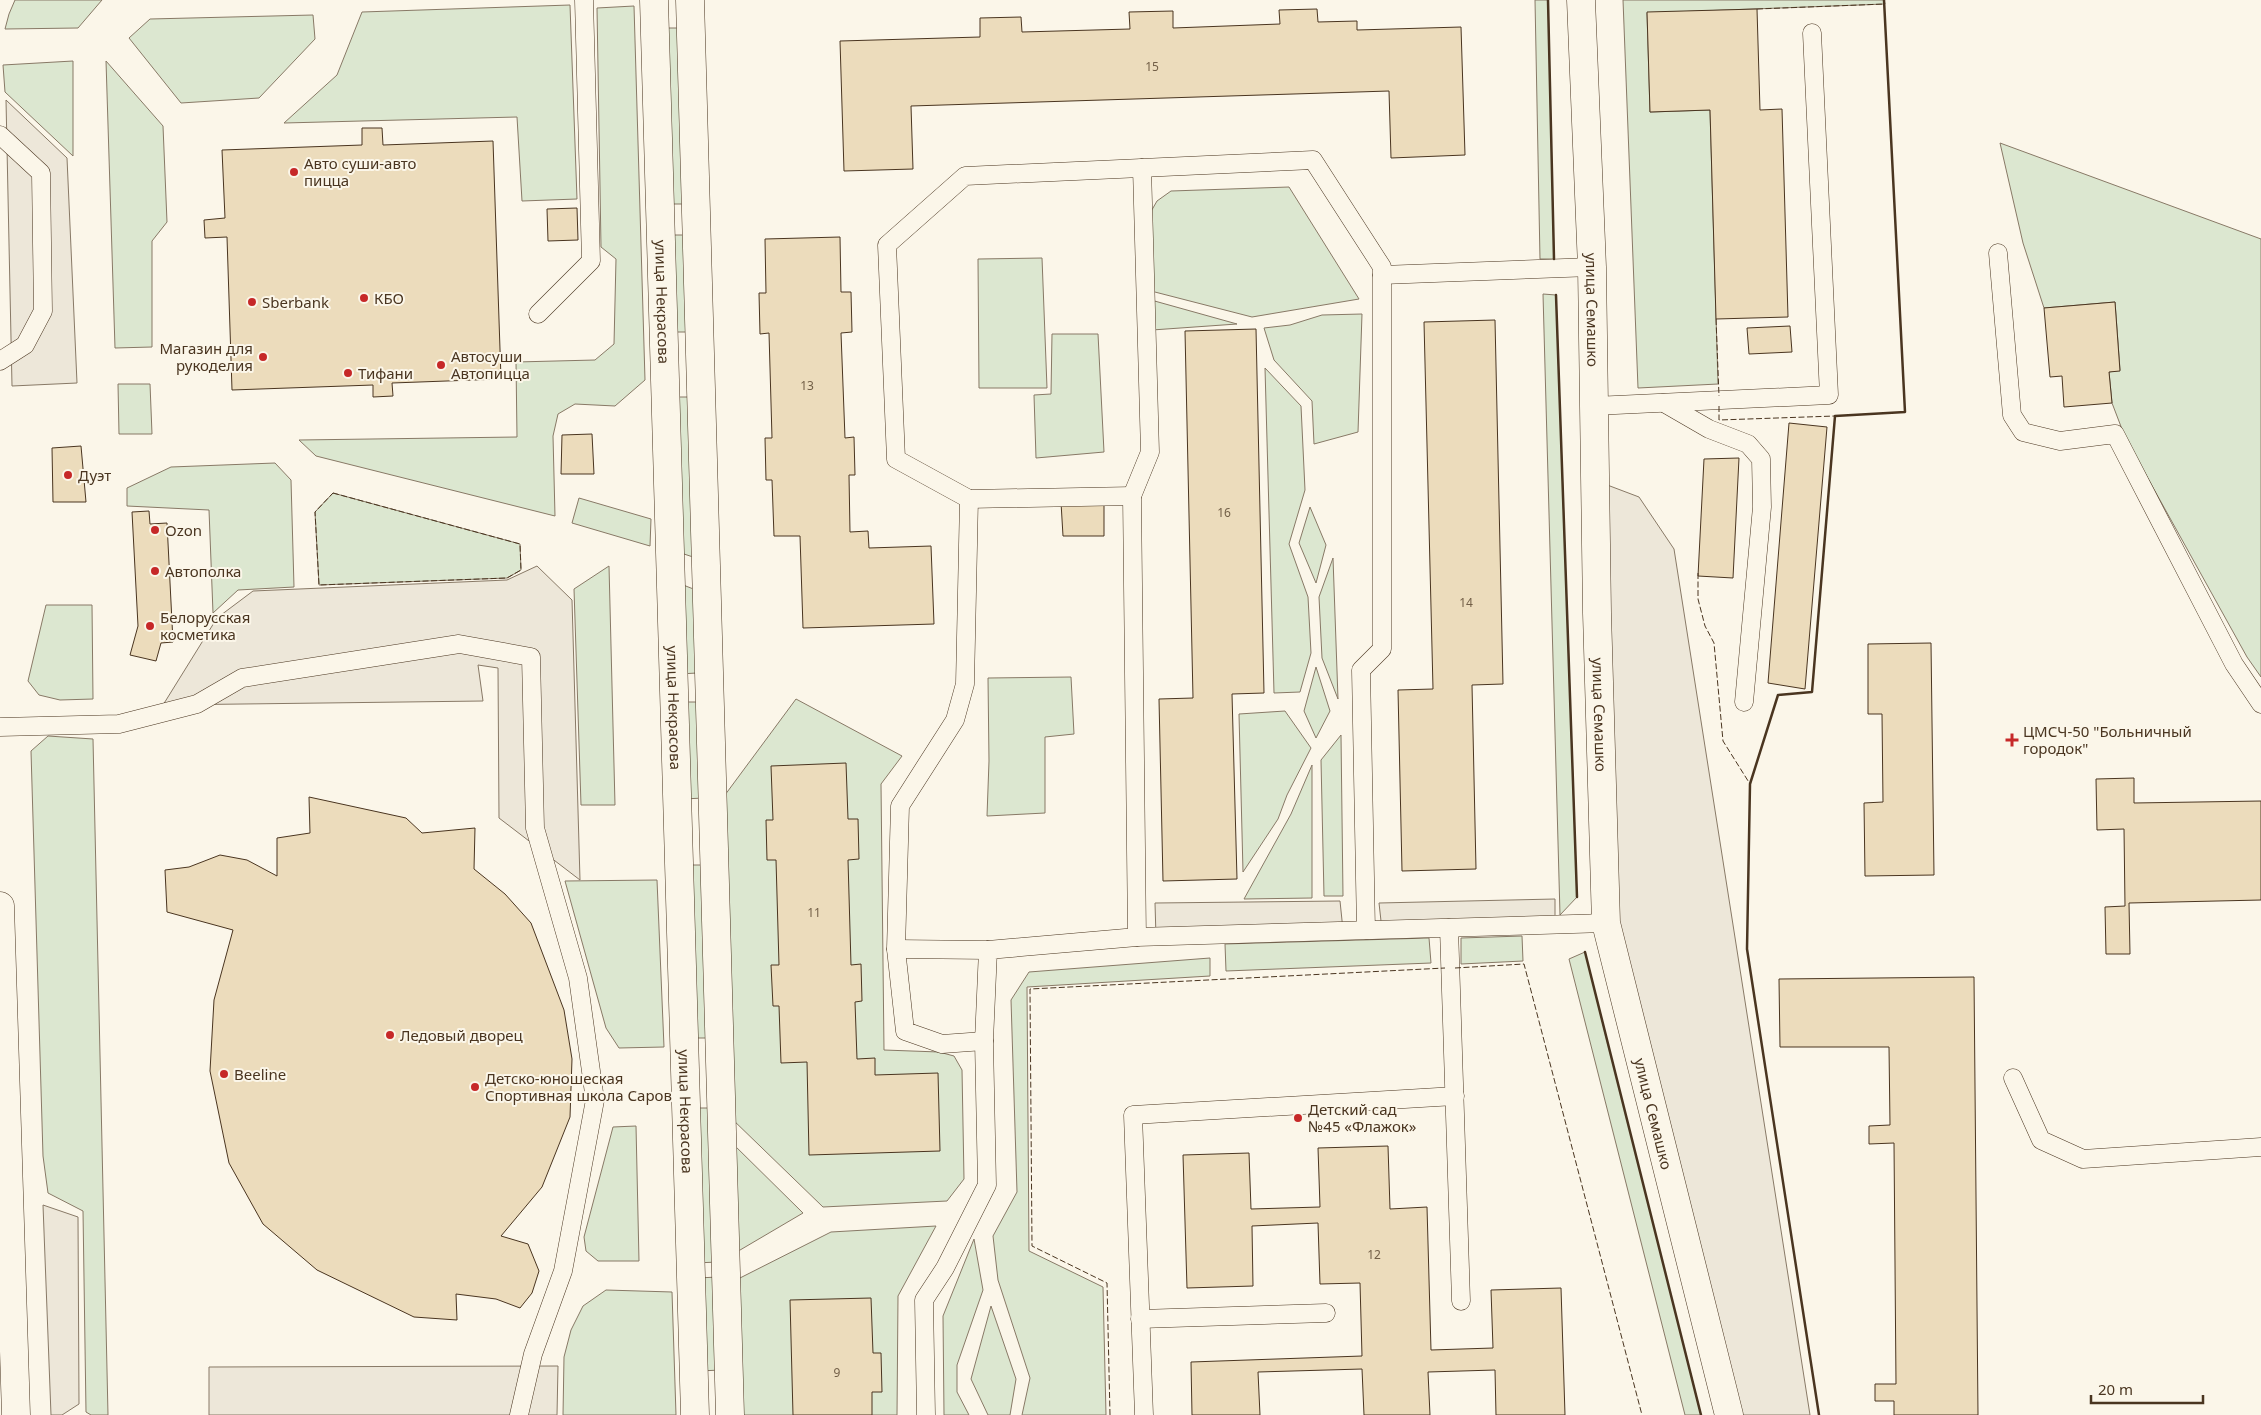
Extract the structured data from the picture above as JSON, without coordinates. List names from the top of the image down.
{
  "streets": {
    "street": ["улица Некрасова", "улица Семашко"]
  },
  "places": {
    "other": [
      "Авто суши-авто пицца",
      "КБО",
      "Sberbank",
      "Магазин для рукоделия",
      "Автосуши Автопицца",
      "Тифани",
      "Дуэт",
      "Ozon",
      "Автополка",
      "Белорусская косметика",
      "Ледовый дворец",
      "Beeline",
      "Детско-юношеская Спортивная школа Саров",
      "Детский сад №45 «Флажок»"
    ],
    "health": ["ЦМСЧ-50 \"Больничный городок\""]
  },
  "house_numbers": [
    "15",
    "13",
    "16",
    "14",
    "11",
    "12",
    "9"
  ],
  "scale_bar": "20 m"
}
